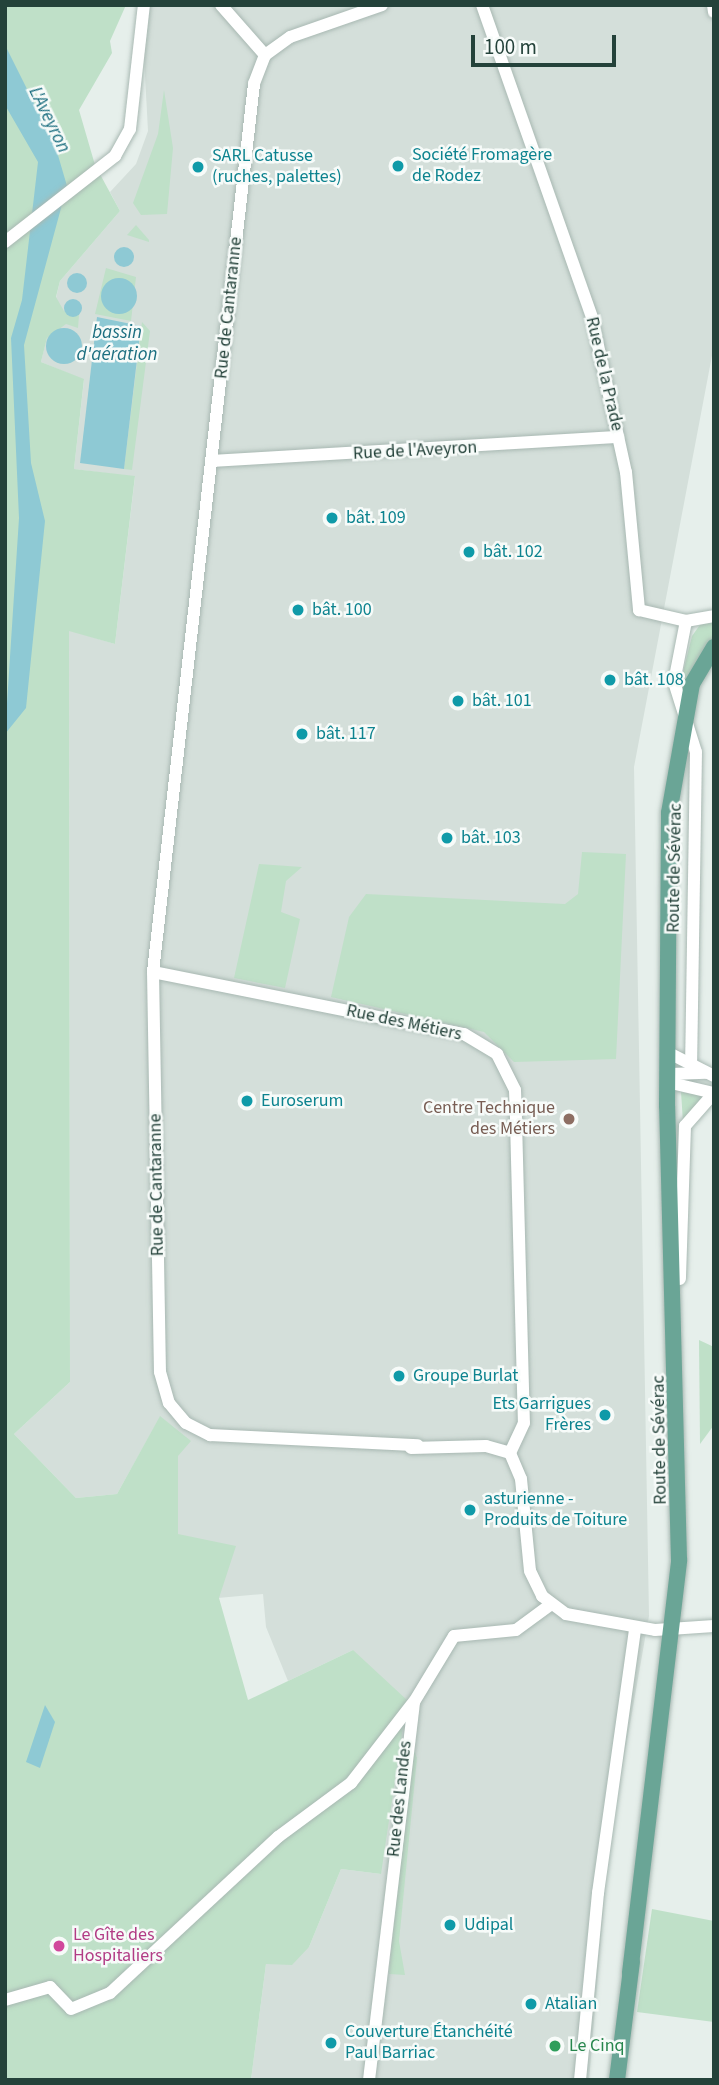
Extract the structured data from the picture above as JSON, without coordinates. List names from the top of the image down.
{
  "streets": {
    "main road": ["Route de Sévérac"],
    "street": [
      "Rue de Cantaranne",
      "Rue de la Prade",
      "Rue de l'Aveyron",
      "Rue des Métiers",
      "Rue des Landes"
    ]
  },
  "crossings": [
    ["Rue de Cantaranne", "Rue de l'Aveyron"],
    ["Rue de Cantaranne", "Rue des Métiers"],
    ["Rue de la Prade", "Rue de l'Aveyron"]
  ],
  "water": ["L'Aveyron", "bassin d'aération"],
  "places": [
    "Société Fromagère de Rodez",
    "SARL Catusse (ruches, palettes)",
    "bât. 109",
    "bât. 102",
    "bât. 100",
    "bât. 108",
    "bât. 101",
    "bât. 117",
    "bât. 103",
    "Euroserum",
    "Centre Technique des Métiers",
    "Groupe Burlat",
    "Ets Garrigues Frères",
    "asturienne - Produits de Toiture",
    "Udipal",
    "Le Gîte des Hospitaliers",
    "Atalian",
    "Couverture Étanchéité Paul Barriac",
    "Le Cinq"
  ],
  "scale_bar": "100 m"
}
